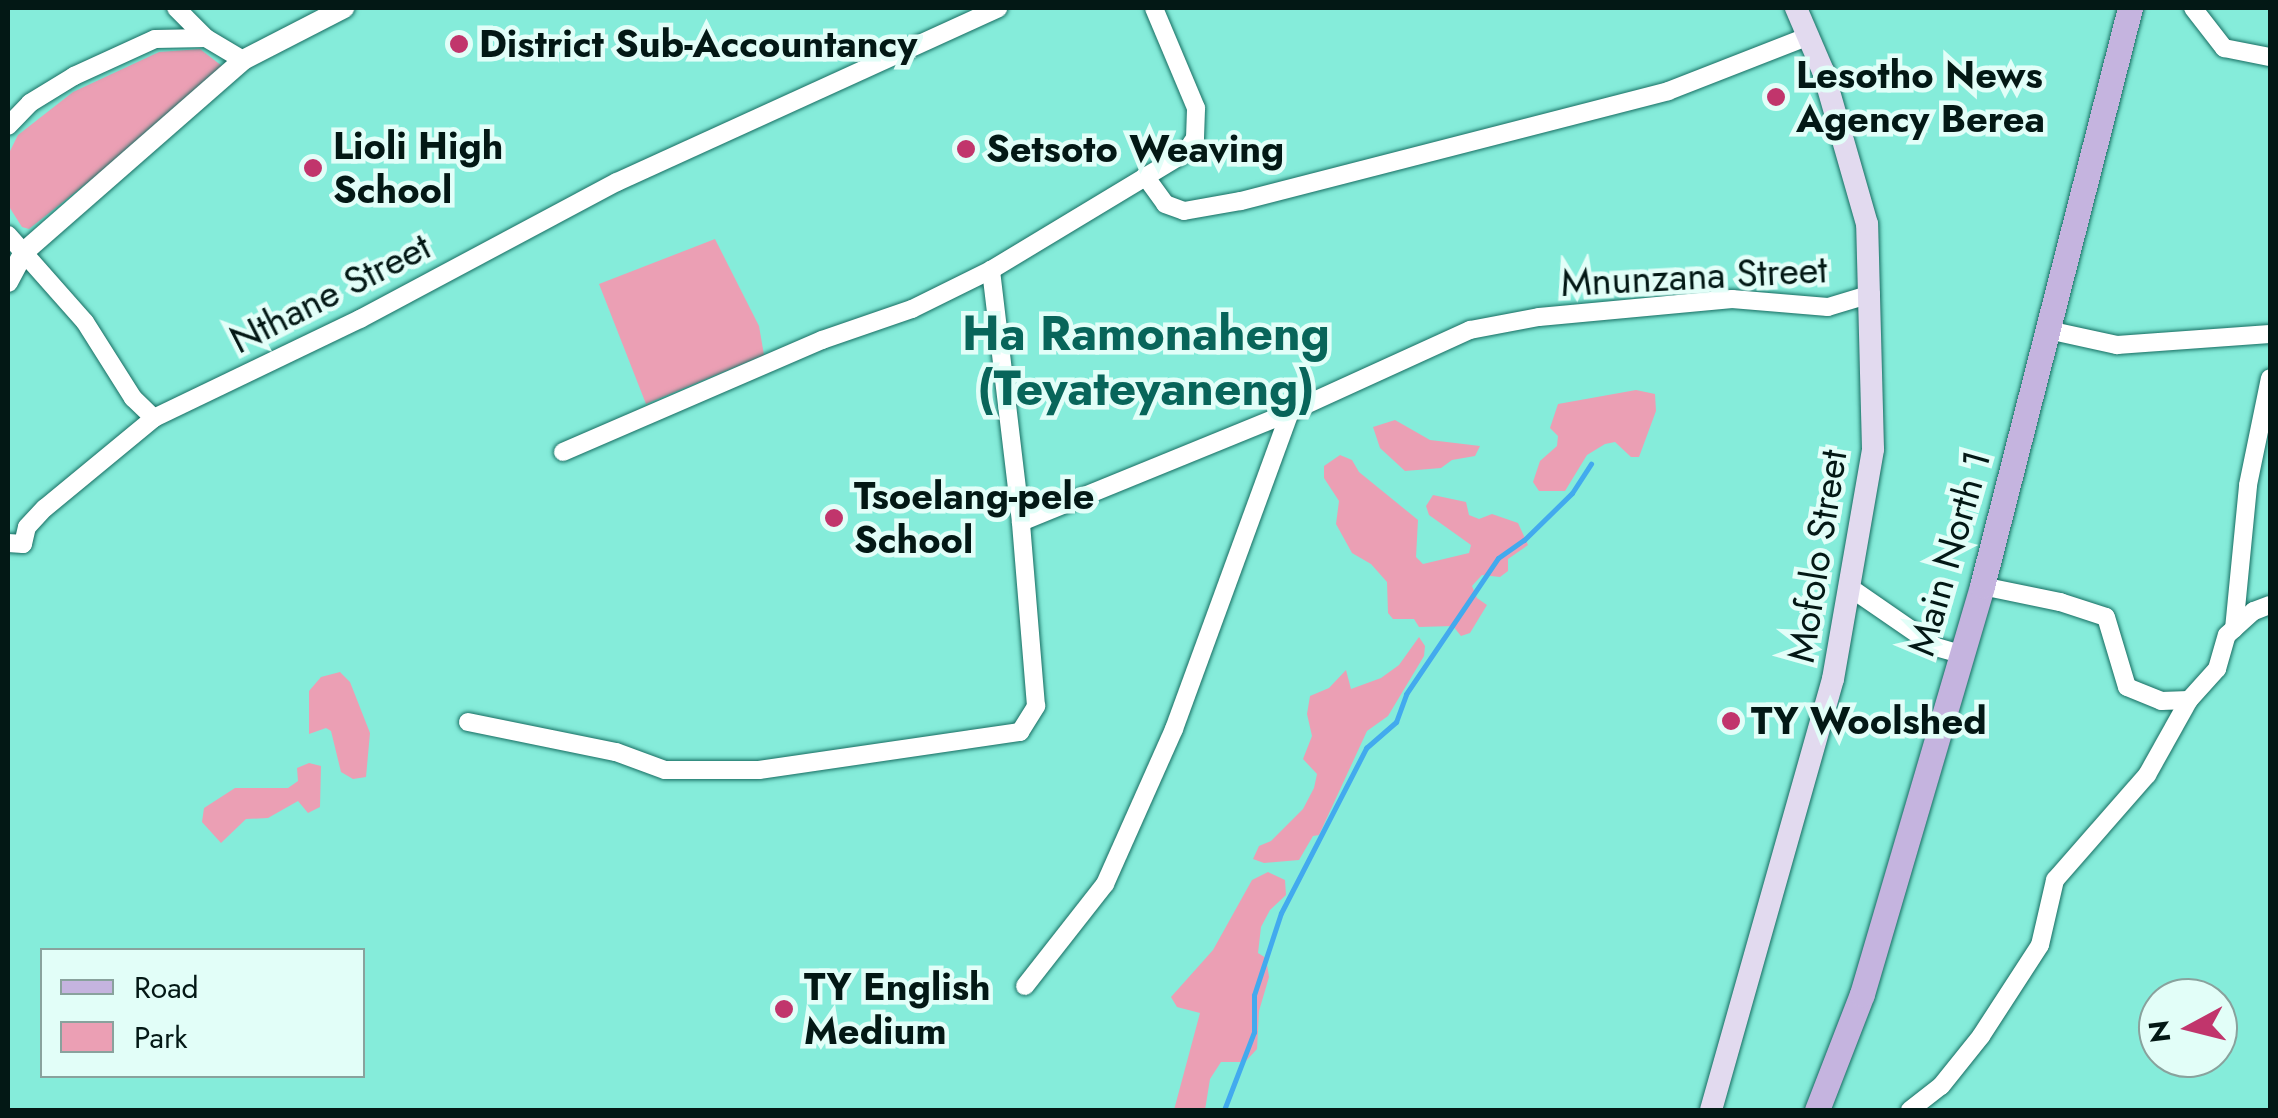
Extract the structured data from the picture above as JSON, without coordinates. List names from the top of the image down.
{
  "streets": {
    "main road": ["Main North 1", "Mofolo Street"],
    "street": ["Mnunzana Street", "Nthane Street"]
  },
  "crossings": [
    ["Mnunzana Street", "Mofolo Street"]
  ],
  "districts": ["Ha Ramonaheng (Teyateyaneng)"],
  "places": [
    "District Sub-Accountancy",
    "Lesotho News Agency Berea",
    "Setsoto Weaving",
    "Lioli High School",
    "Tsoelang-pele School",
    "TY Woolshed",
    "TY English Medium"
  ],
  "legend": ["Road", "Park"],
  "north": "left"
}
